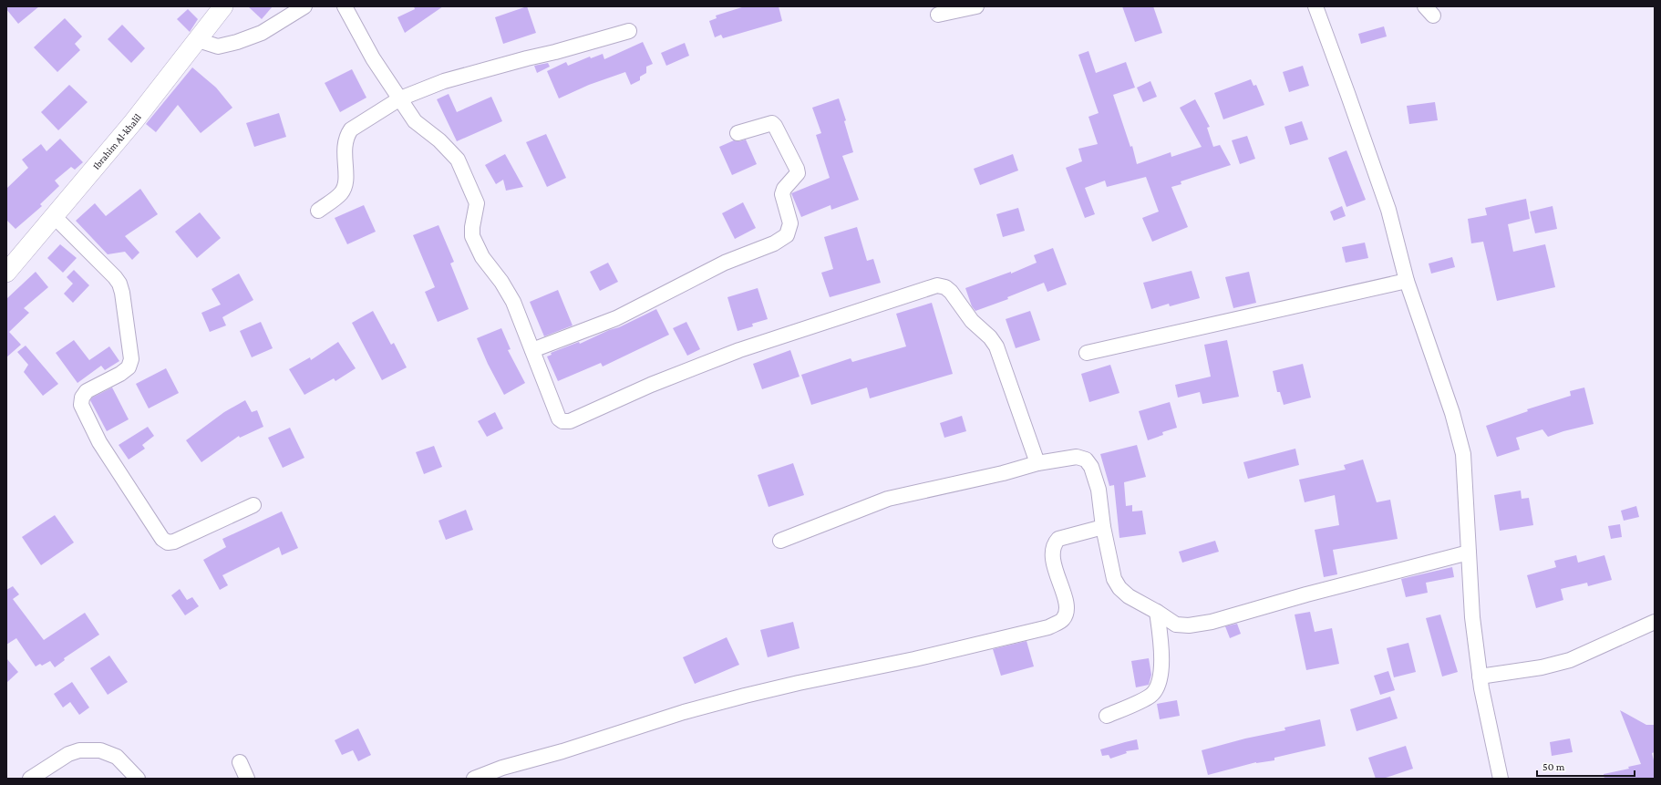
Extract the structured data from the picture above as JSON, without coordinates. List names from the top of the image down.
{
  "streets": {
    "street": ["Ibrahim Al-khalil"]
  },
  "scale_bar": "50 m"
}
